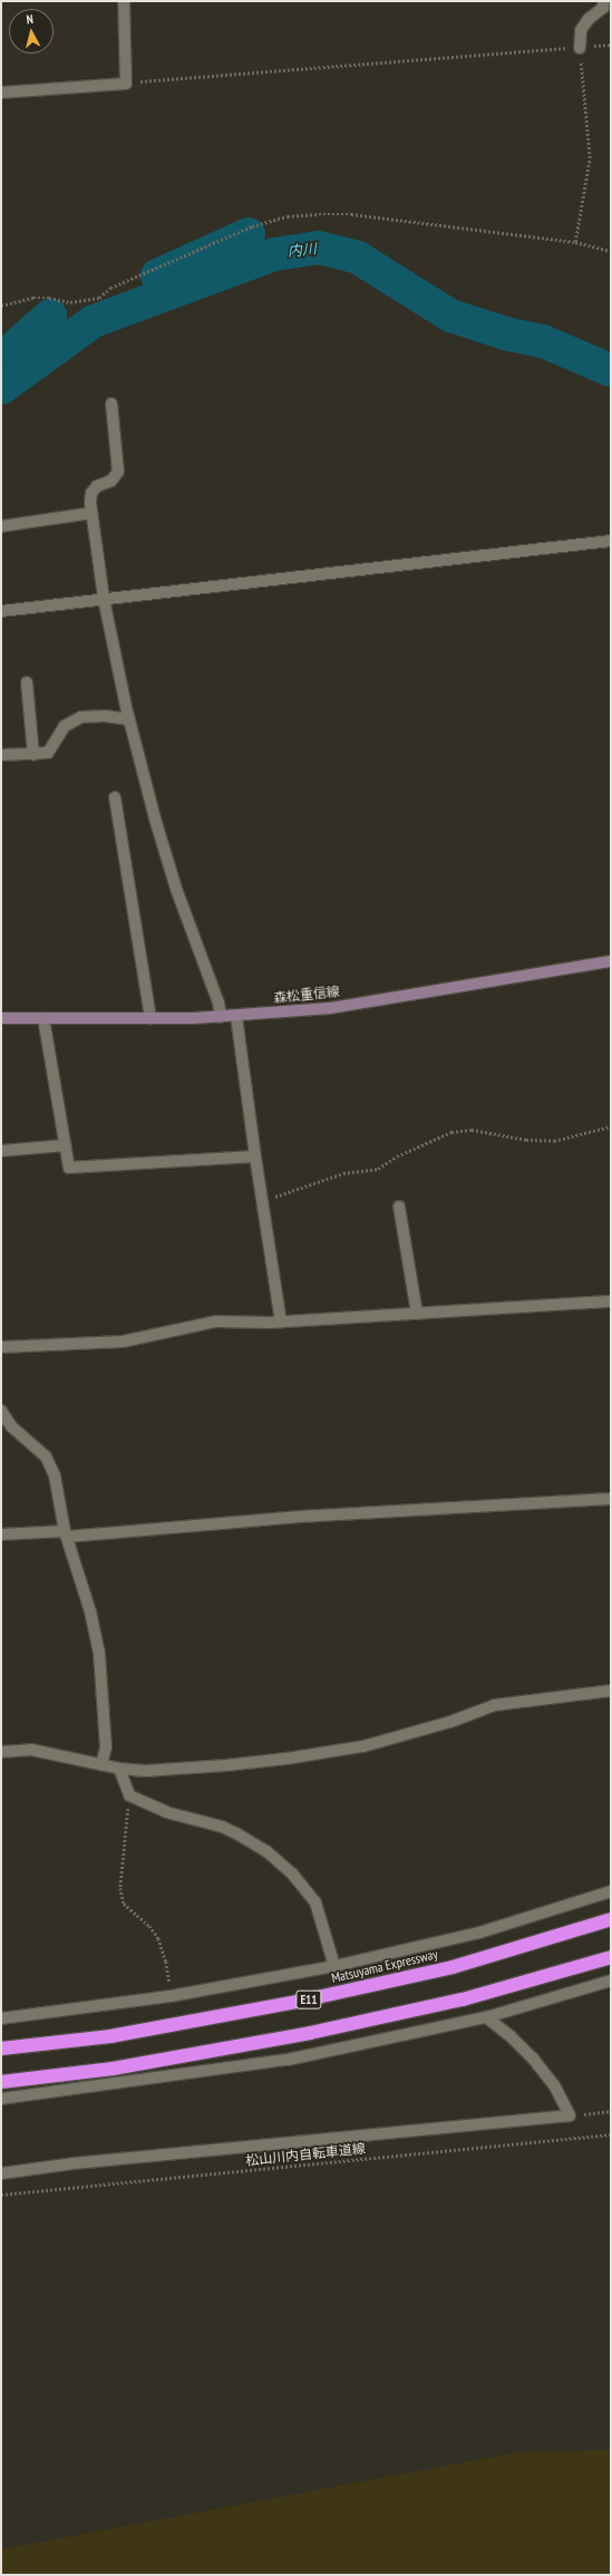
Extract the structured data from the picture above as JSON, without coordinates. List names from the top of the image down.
{
  "streets": {
    "highway": ["Matsuyama Expressway", "E11"],
    "main road": ["森松重信線"],
    "path": ["松山川内自転車道線"]
  },
  "water": ["内川"],
  "north": "top"
}
